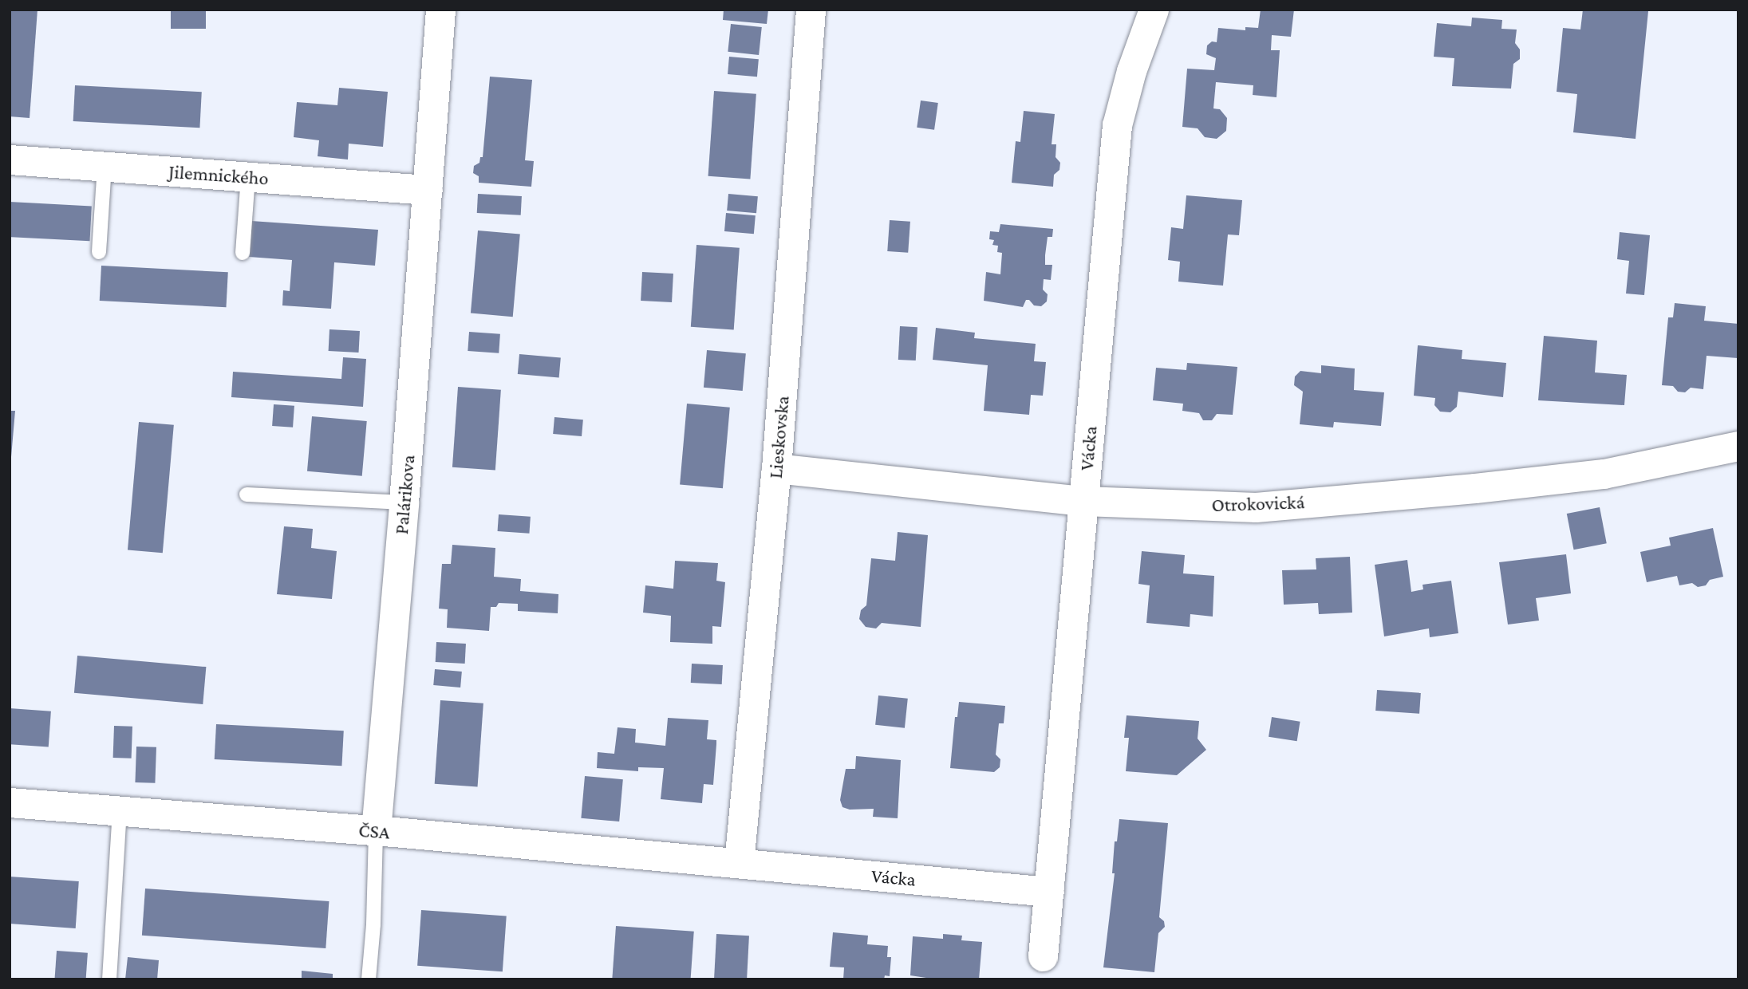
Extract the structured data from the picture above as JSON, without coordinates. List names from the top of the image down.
{
  "streets": {
    "street": [
      "Jilemnického",
      "Lieskovska",
      "Vácka",
      "Palárikova",
      "Otrokovická",
      "ČSA"
    ]
  },
  "crossings": [
    ["Jilemnického", "Palárikova"],
    ["Lieskovska", "Vácka"],
    ["Lieskovska", "Otrokovická"],
    ["Lieskovska", "ČSA"],
    ["Vácka", "Otrokovická"],
    ["Vácka", "ČSA"],
    ["Palárikova", "ČSA"]
  ]
}
